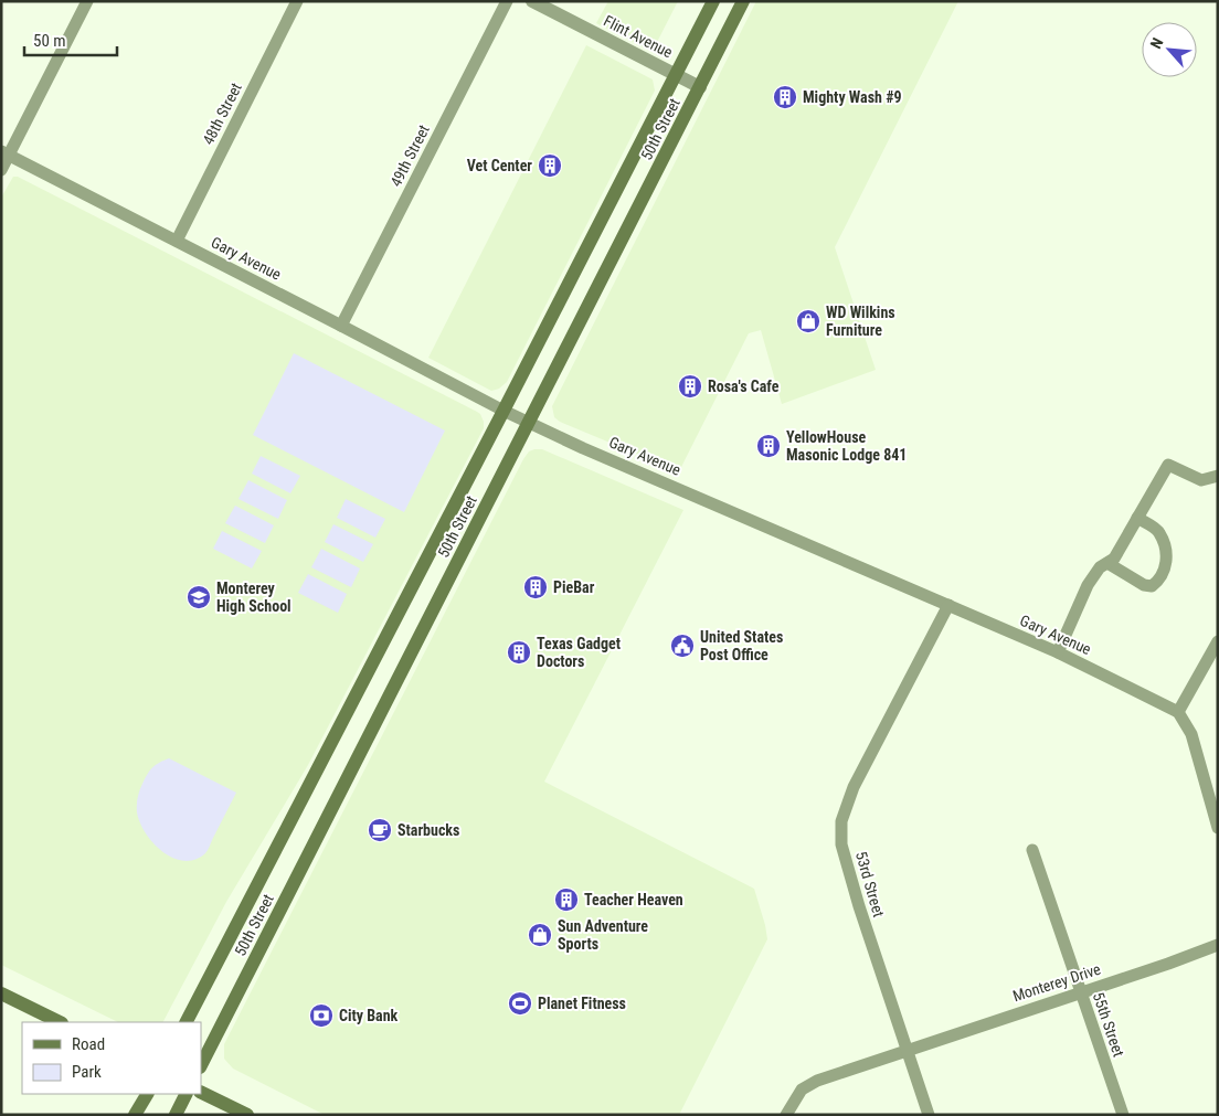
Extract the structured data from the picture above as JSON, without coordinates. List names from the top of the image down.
{
  "streets": {
    "main road": ["50th Street"],
    "street": [
      "Flint Avenue",
      "48th Street",
      "49th Street",
      "Gary Avenue",
      "53rd Street",
      "Monterey Drive",
      "55th Street"
    ]
  },
  "crossings": [
    ["Flint Avenue", "50th Street"],
    ["48th Street", "Gary Avenue"],
    ["50th Street", "Gary Avenue"],
    ["49th Street", "Gary Avenue"],
    ["Gary Avenue", "53rd Street"],
    ["53rd Street", "Monterey Drive"],
    ["Monterey Drive", "55th Street"]
  ],
  "places": {
    "building": [
      "Mighty Wash #9",
      "Vet Center",
      "Rosa's Cafe",
      "YellowHouse Masonic Lodge 841",
      "PieBar",
      "Texas Gadget Doctors",
      "Teacher Heaven"
    ],
    "shop": ["WD Wilkins Furniture", "Sun Adventure Sports"],
    "school or university": ["Monterey High School"],
    "public building": ["United States Post Office"],
    "cafe": ["Starbucks"],
    "sports": ["Planet Fitness"],
    "bank": ["City Bank"]
  },
  "legend": ["Road", "Park"],
  "scale_bar": "50 m",
  "north": "top left"
}
